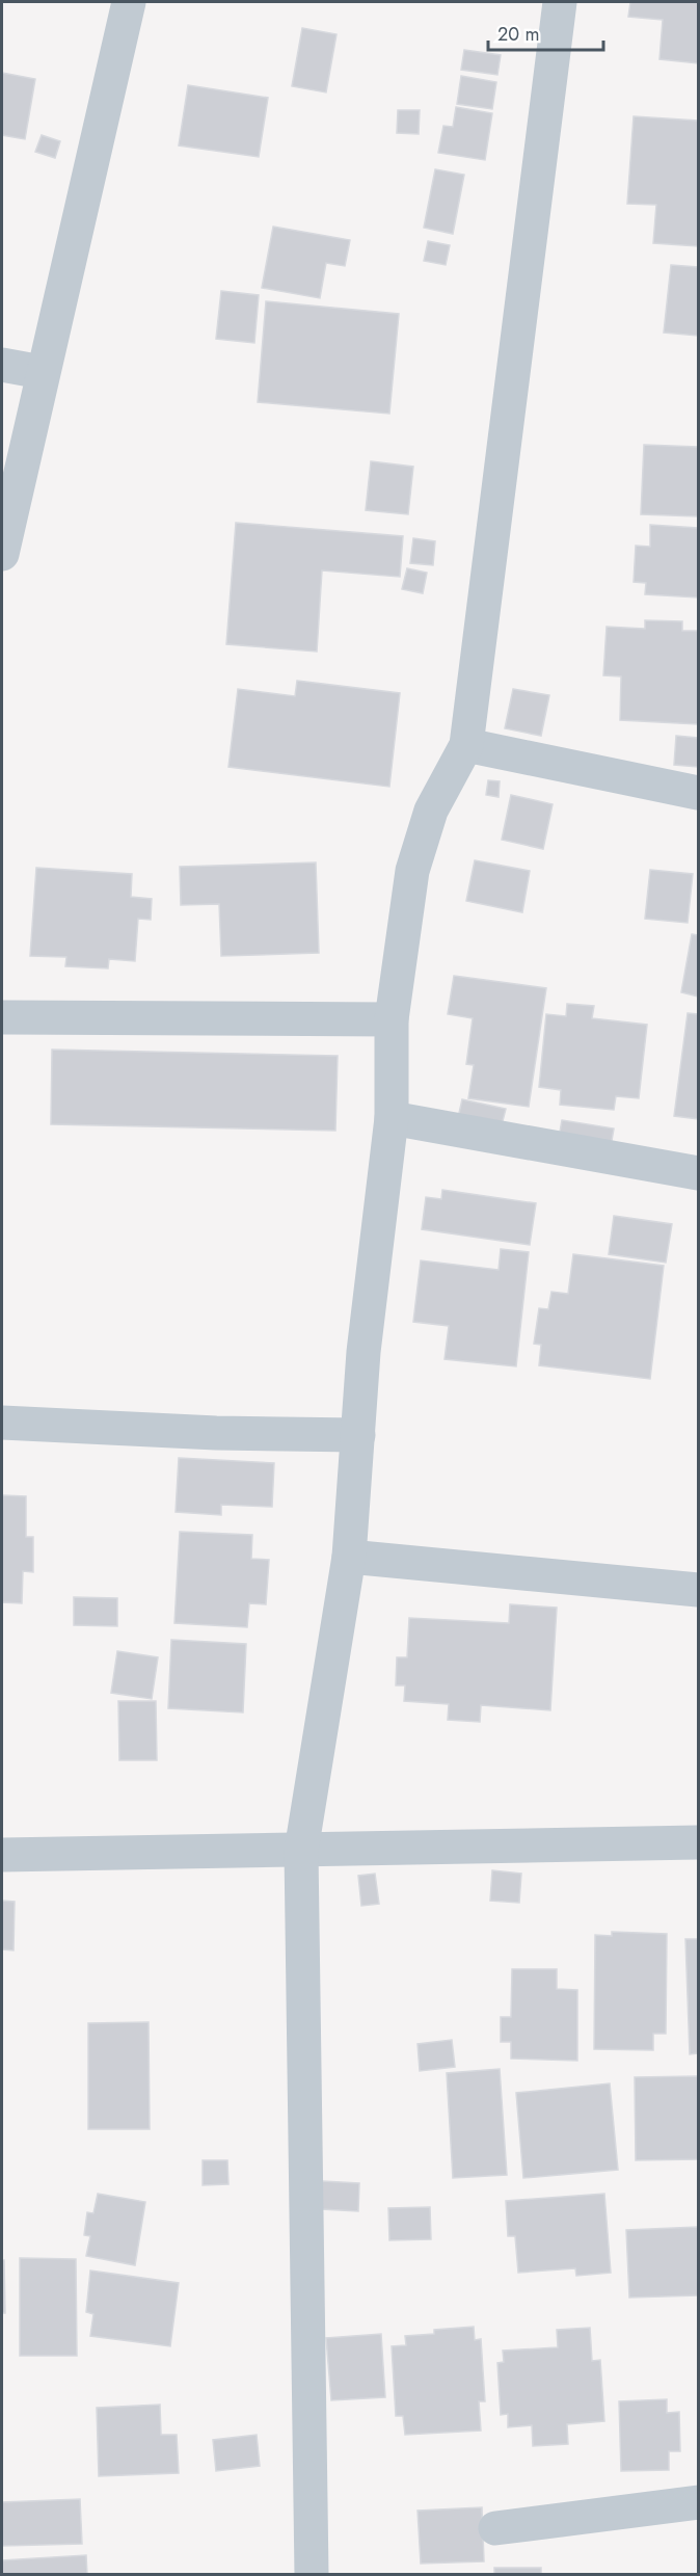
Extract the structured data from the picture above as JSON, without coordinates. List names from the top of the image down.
{
  "scale_bar": "20 m"
}
